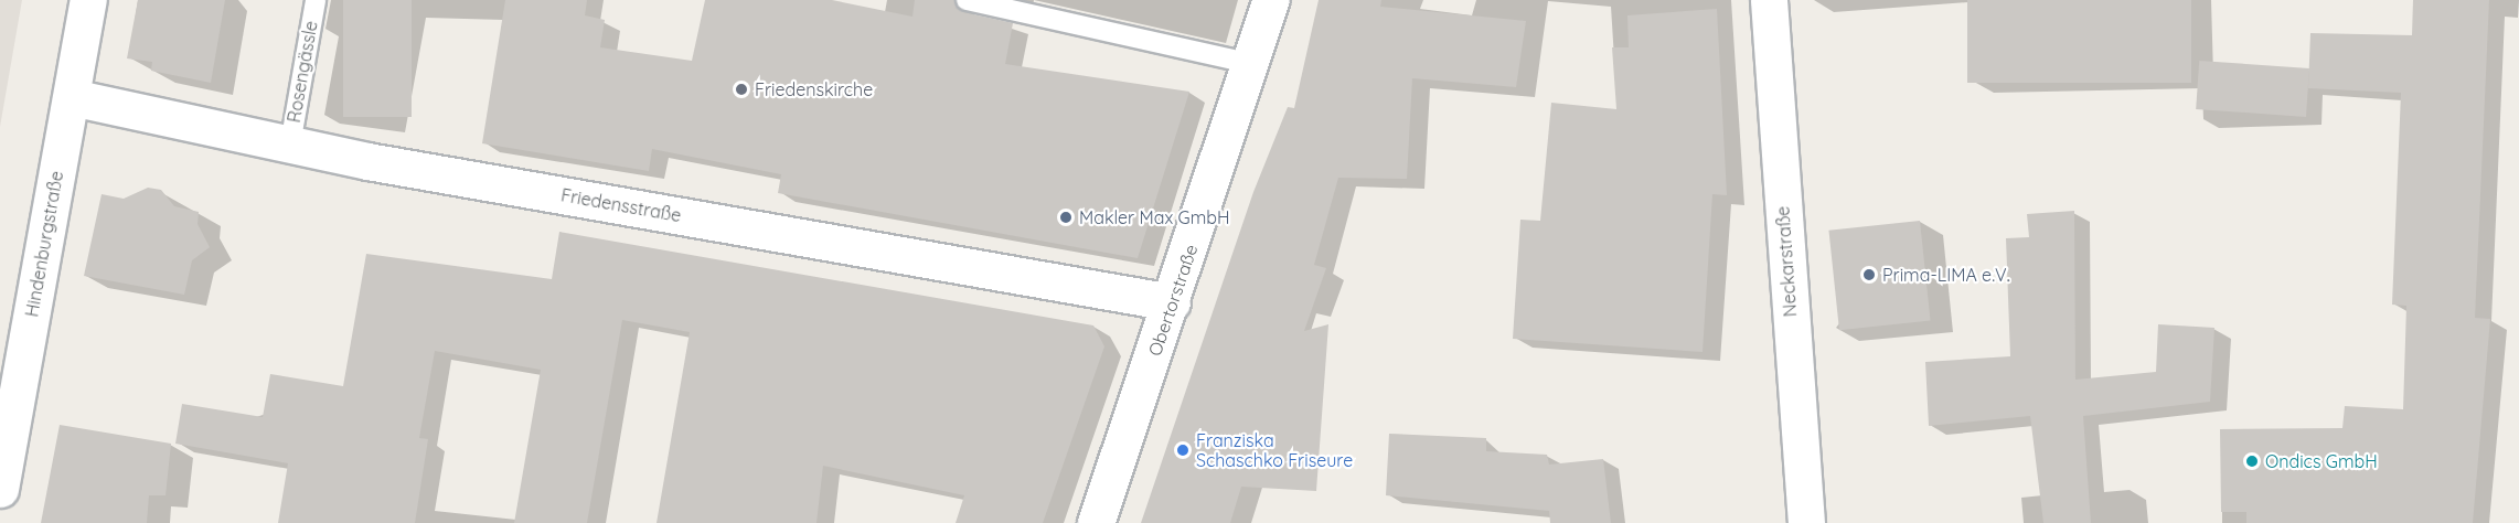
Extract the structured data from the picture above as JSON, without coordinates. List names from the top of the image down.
{
  "streets": {
    "street": [
      "Friedensstraße",
      "Hindenburgstraße",
      "Neckarstraße",
      "Obertorstraße"
    ],
    "lane": ["Rosengässle"]
  },
  "crossings": [
    ["Rosengässle", "Friedensstraße"],
    ["Friedensstraße", "Hindenburgstraße"],
    ["Friedensstraße", "Obertorstraße"]
  ],
  "places": [
    "Friedenskirche",
    "Makler Max GmbH",
    "Prima-LIMA e.V.",
    "Franziska Schaschko Friseure",
    "Ondics GmbH"
  ]
}
